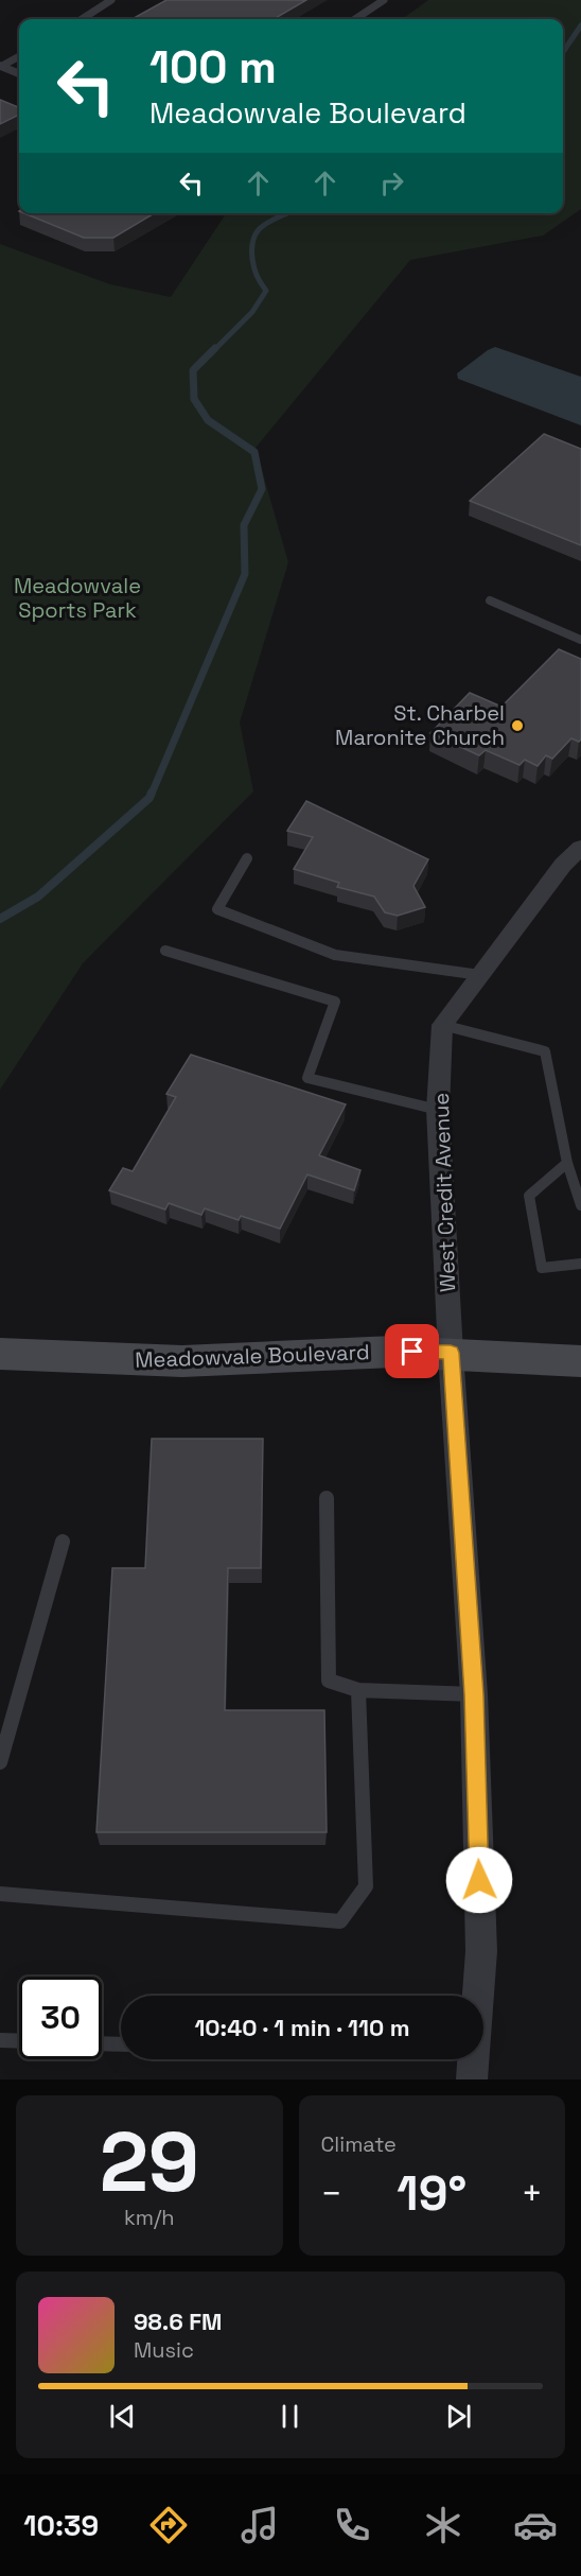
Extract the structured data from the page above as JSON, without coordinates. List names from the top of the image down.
{
  "streets": {
    "main road": ["Meadowvale Boulevard"],
    "street": ["West Credit Avenue"]
  },
  "crossings": [
    ["West Credit Avenue", "Meadowvale Boulevard"]
  ],
  "parks": ["Meadowvale Sports Park"],
  "places": ["St. Charbel Maronite Church"],
  "page": {
    "turn": ["100 m", "Meadowvale Boulevard"],
    "limit": "30",
    "trip": "10:40 · 1 min · 110 m",
    "tile": [
      ["29", "km/h"],
      "Climate"
    ],
    "heat": ["−", "19°", "+"],
    "song": ["98.6 FM", "Music"],
    "tabs": "10:39"
  }
}
